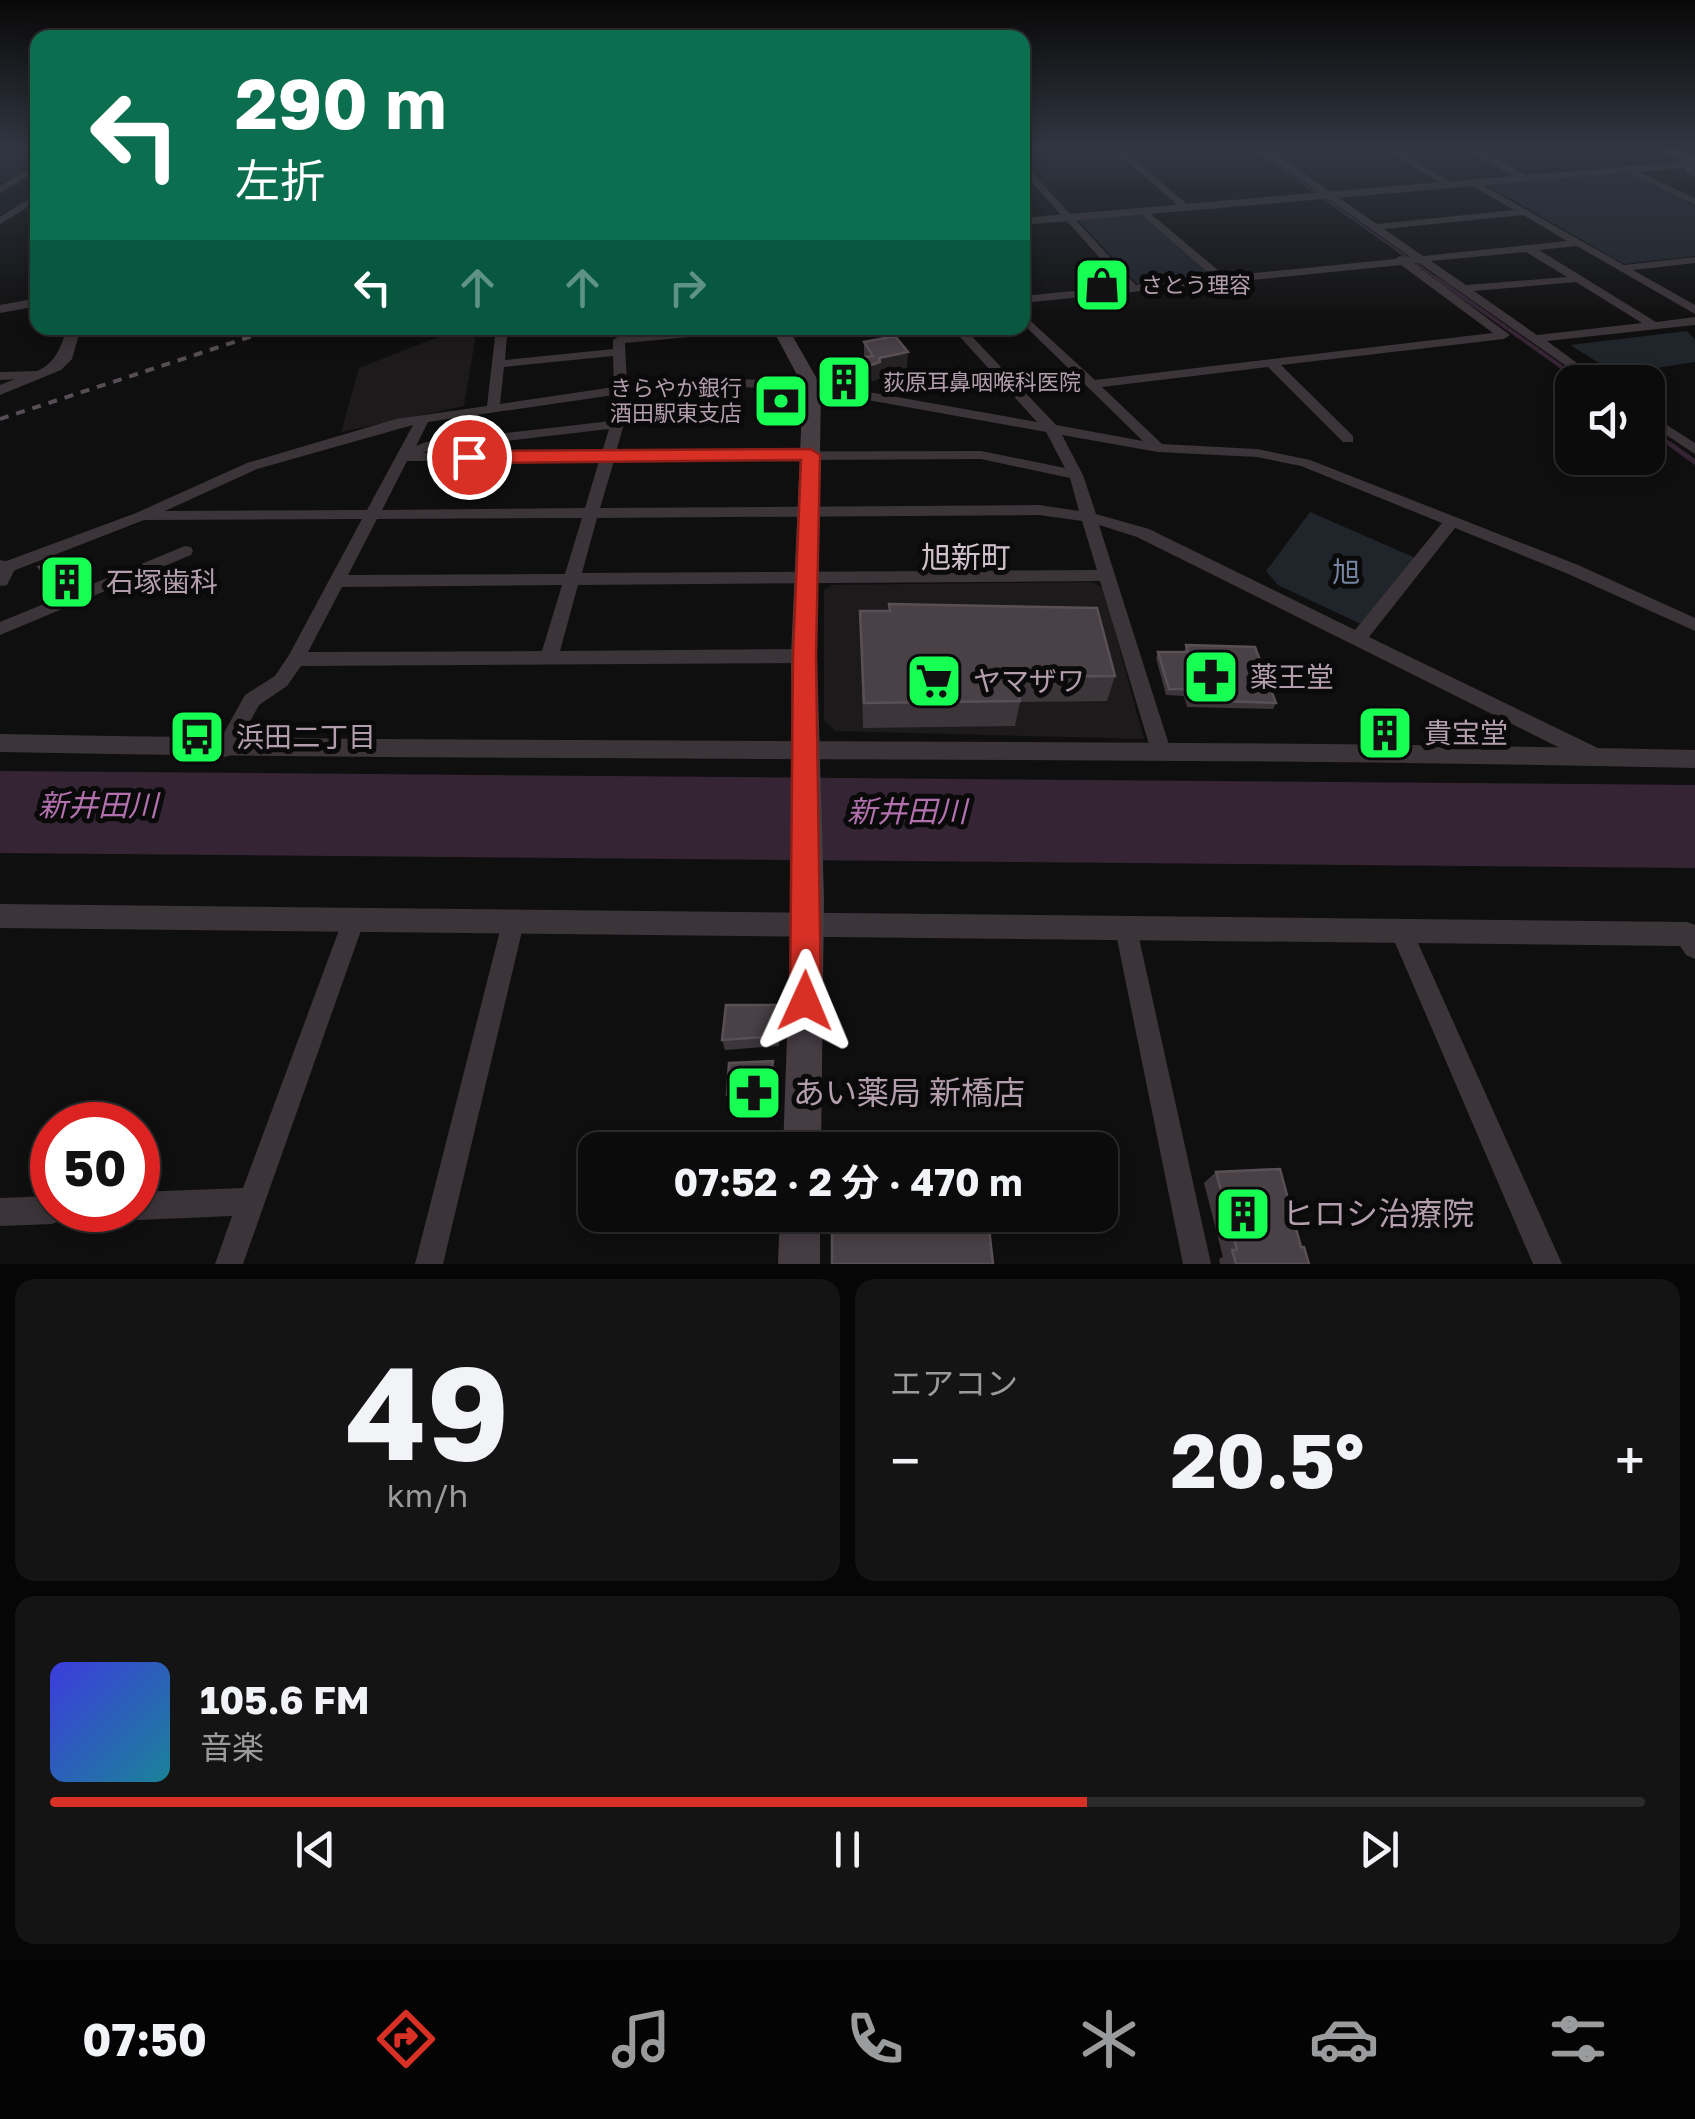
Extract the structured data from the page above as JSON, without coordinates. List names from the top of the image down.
{
  "districts": ["旭新町"],
  "water": ["新井田川"],
  "parks": ["旭"],
  "places": {
    "shop": ["さとう理容"],
    "building": [
      "荻原耳鼻咽喉科医院",
      "石塚歯科",
      "貴宝堂",
      "ヒロシ治療院"
    ],
    "bank": ["きらやか銀行 酒田駅東支店"],
    "pharmacy": ["薬王堂", "あい薬局 新橋店"],
    "supermarket": ["ヤマザワ"],
    "bus stop": ["浜田二丁目"]
  },
  "page": {
    "turn": ["290 m", "左折"],
    "limit": "50",
    "trip": "07:52 · 2 分 · 470 m",
    "tile": [
      ["49", "km/h"],
      "エアコン"
    ],
    "heat": ["−", "20.5°", "+"],
    "song": ["105.6 FM", "音楽"],
    "tabs": "07:50"
  }
}
